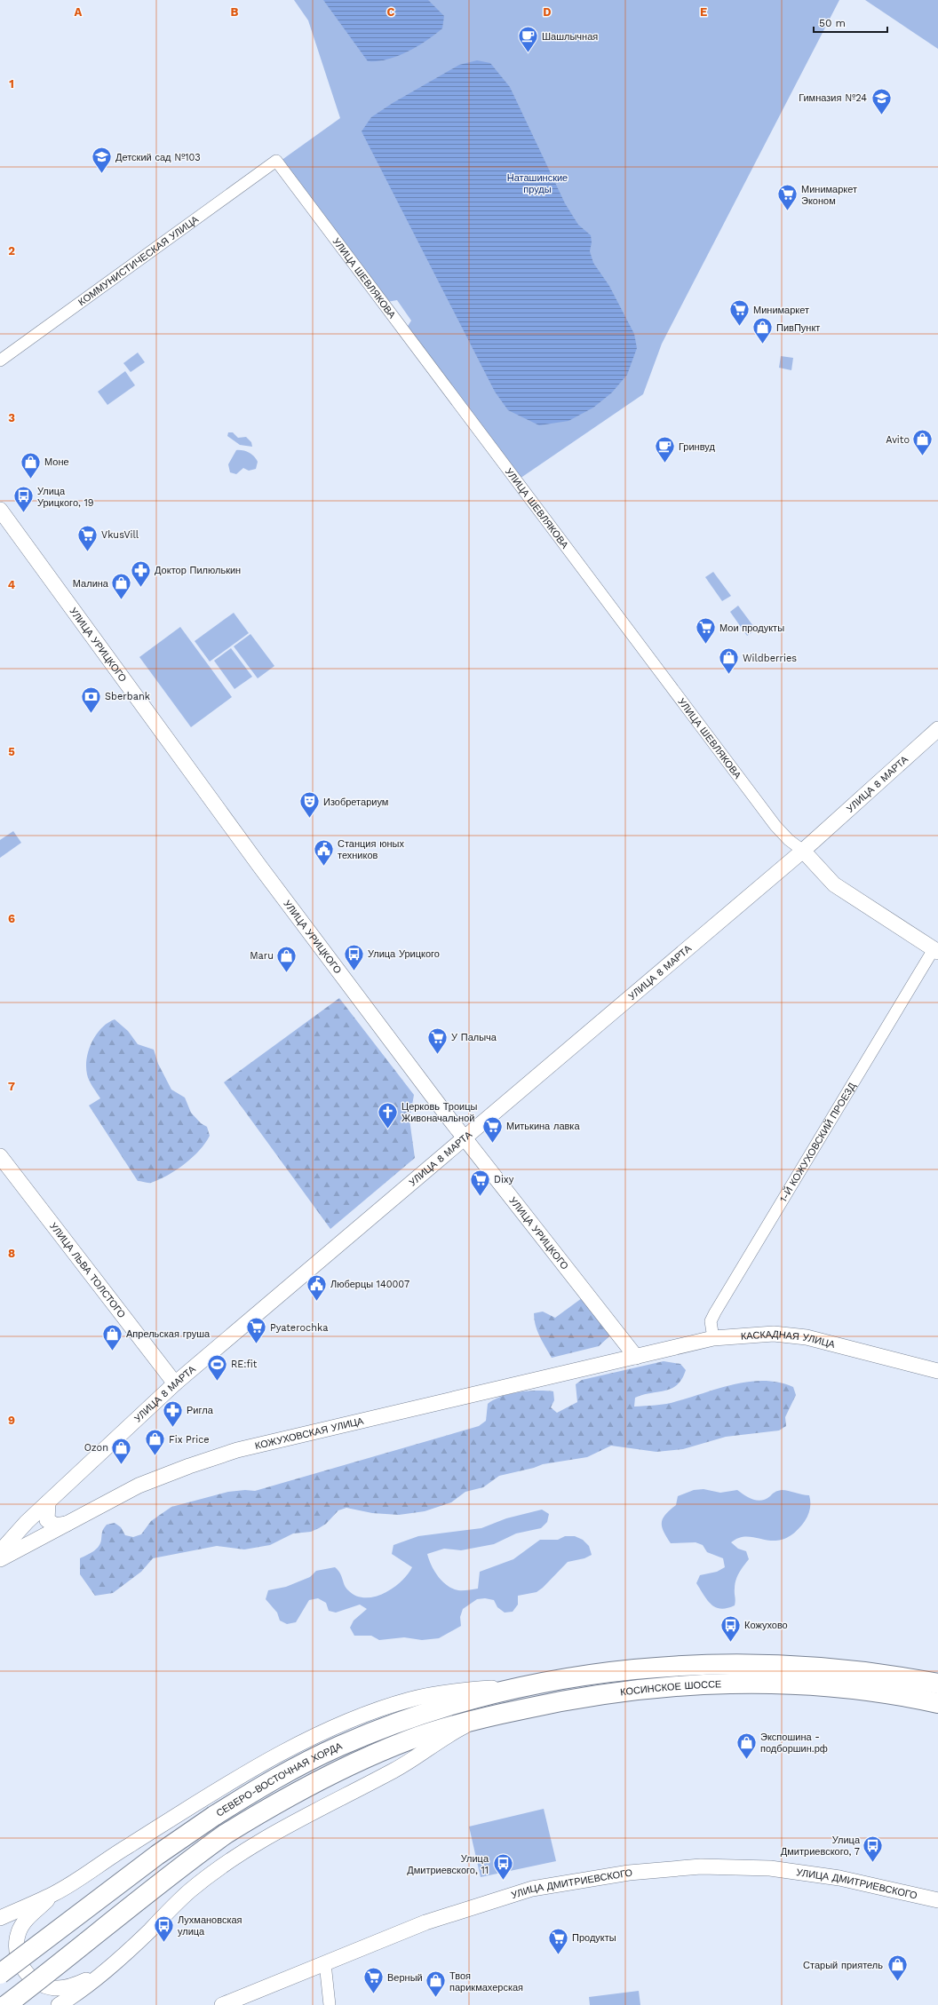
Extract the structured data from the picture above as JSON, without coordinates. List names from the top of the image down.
{
  "streets": {
    "highway": ["КОСИНСКОЕ ШОССЕ", "СЕВЕРО-ВОСТОЧНАЯ ХОРДА"],
    "street": [
      "КОММУНИСТИЧЕСКАЯ УЛИЦА",
      "УЛИЦА ШЕВЛЯКОВА",
      "УЛИЦА УРИЦКОГО",
      "УЛИЦА 8 МАРТА",
      "1-Й КОЖУХОВСКИЙ ПРОЕЗД",
      "УЛИЦА ЛЬВА ТОЛСТОГО",
      "КАСКАДНАЯ УЛИЦА",
      "КОЖУХОВСКАЯ УЛИЦА",
      "УЛИЦА ДМИТРИЕВСКОГО"
    ]
  },
  "crossings": [
    ["КОММУНИСТИЧЕСКАЯ УЛИЦА", "УЛИЦА ШЕВЛЯКОВА"],
    ["УЛИЦА ШЕВЛЯКОВА", "УЛИЦА 8 МАРТА"],
    ["УЛИЦА УРИЦКОГО", "УЛИЦА 8 МАРТА"],
    ["УЛИЦА УРИЦКОГО", "КАСКАДНАЯ УЛИЦА"],
    ["УЛИЦА УРИЦКОГО", "КОЖУХОВСКАЯ УЛИЦА"],
    ["УЛИЦА 8 МАРТА", "УЛИЦА ЛЬВА ТОЛСТОГО"],
    ["1-Й КОЖУХОВСКИЙ ПРОЕЗД", "КАСКАДНАЯ УЛИЦА"],
    ["КАСКАДНАЯ УЛИЦА", "КОЖУХОВСКАЯ УЛИЦА"],
    ["КОСИНСКОЕ ШОССЕ", "СЕВЕРО-ВОСТОЧНАЯ ХОРДА"]
  ],
  "parks": ["Наташинские пруды"],
  "places": {
    "cafe": ["Шашлычная", "Гринвуд"],
    "school or university": ["Гимназия №24", "Детский сад №103"],
    "supermarket": [
      "Минимаркет Эконом",
      "Минимаркет",
      "VkusVill",
      "Мои продукты",
      "У Палыча",
      "Митькина лавка",
      "Dixy",
      "Pyaterochka",
      "Продукты",
      "Верный"
    ],
    "shop": [
      "ПивПункт",
      "Avito",
      "Моне",
      "Малина",
      "Wildberries",
      "Maru",
      "Апрельская груша",
      "Fix Price",
      "Ozon",
      "Экспошина - подборшин.рф",
      "Старый приятель",
      "Твоя парикмахерская"
    ],
    "bus stop": [
      "Улица Урицкого, 19",
      "Улица Урицкого",
      "Кожухово",
      "Улица Дмитриевского, 7",
      "Улица Дмитриевского, 11",
      "Лухмановская улица"
    ],
    "pharmacy": ["Доктор Пилюлькин", "Ригла"],
    "bank": ["Sberbank"],
    "theatre": ["Изобретариум"],
    "public building": ["Станция юных техников", "Люберцы 140007"],
    "church": ["Церковь Троицы Живоначальной"],
    "sports": ["RE:fit"]
  },
  "scale_bar": "50 m",
  "grid": {
    "columns": [
      "A",
      "B",
      "C",
      "D",
      "E"
    ],
    "rows": [
      "1",
      "2",
      "3",
      "4",
      "5",
      "6",
      "7",
      "8",
      "9"
    ]
  }
}
